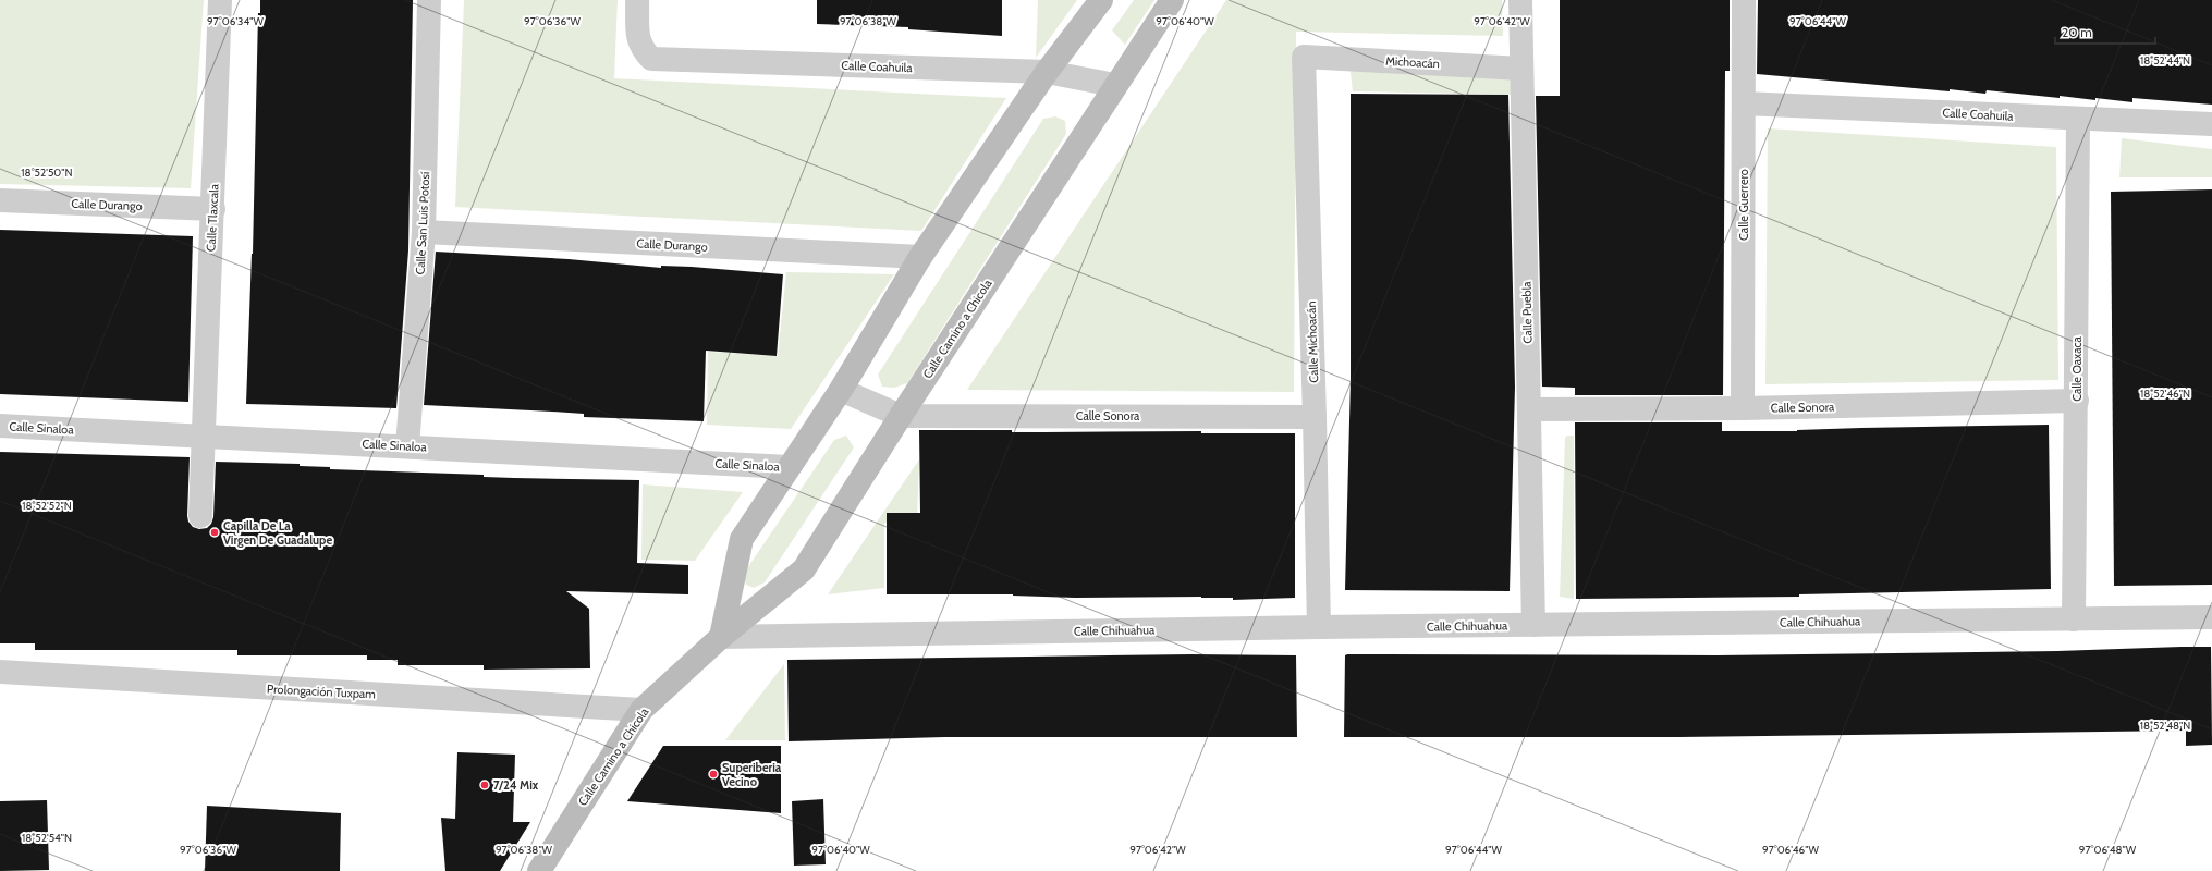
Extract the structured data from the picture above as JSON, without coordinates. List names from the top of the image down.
{
  "streets": {
    "street": [
      "Michoacán",
      "Calle Coahuila",
      "Calle Durango",
      "Calle Guerrero",
      "Calle Tlaxcala",
      "Calle San Luis Potosí",
      "Calle Puebla",
      "Calle Camino a Chicola",
      "Calle Michoacán",
      "Calle Oaxaca",
      "Calle Sonora",
      "Calle Sinaloa",
      "Calle Chihuahua",
      "Prolongación Tuxpam"
    ]
  },
  "crossings": [
    ["Michoacán", "Calle Puebla"],
    ["Michoacán", "Calle Michoacán"],
    ["Calle Coahuila", "Calle Guerrero"],
    ["Calle Coahuila", "Calle Camino a Chicola"],
    ["Calle Coahuila", "Calle Oaxaca"],
    ["Calle Durango", "Calle Tlaxcala"],
    ["Calle Durango", "Calle San Luis Potosí"],
    ["Calle Guerrero", "Calle Sonora"],
    ["Calle Tlaxcala", "Calle Sinaloa"],
    ["Calle San Luis Potosí", "Calle Sinaloa"],
    ["Calle Puebla", "Calle Sonora"],
    ["Calle Puebla", "Calle Chihuahua"],
    ["Calle Camino a Chicola", "Calle Sonora"],
    ["Calle Camino a Chicola", "Calle Chihuahua"],
    ["Calle Camino a Chicola", "Prolongación Tuxpam"],
    ["Calle Michoacán", "Calle Sonora"],
    ["Calle Michoacán", "Calle Chihuahua"],
    ["Calle Oaxaca", "Calle Sonora"],
    ["Calle Oaxaca", "Calle Chihuahua"]
  ],
  "places": ["Capilla De La Virgen De Guadalupe", "Superiberia Vecino", "7/24 Mix"],
  "scale_bar": "20 m",
  "coordinates": [
    "97°06'34\"W",
    "97°06'36\"W",
    "97°06'38\"W",
    "97°06'40\"W",
    "97°06'42\"W",
    "97°06'44\"W",
    "18°52'44\"N",
    "18°52'50\"N",
    "18°52'46\"N",
    "18°52'52\"N",
    "18°52'48\"N",
    "18°52'54\"N",
    "97°06'46\"W",
    "97°06'48\"W"
  ]
}
